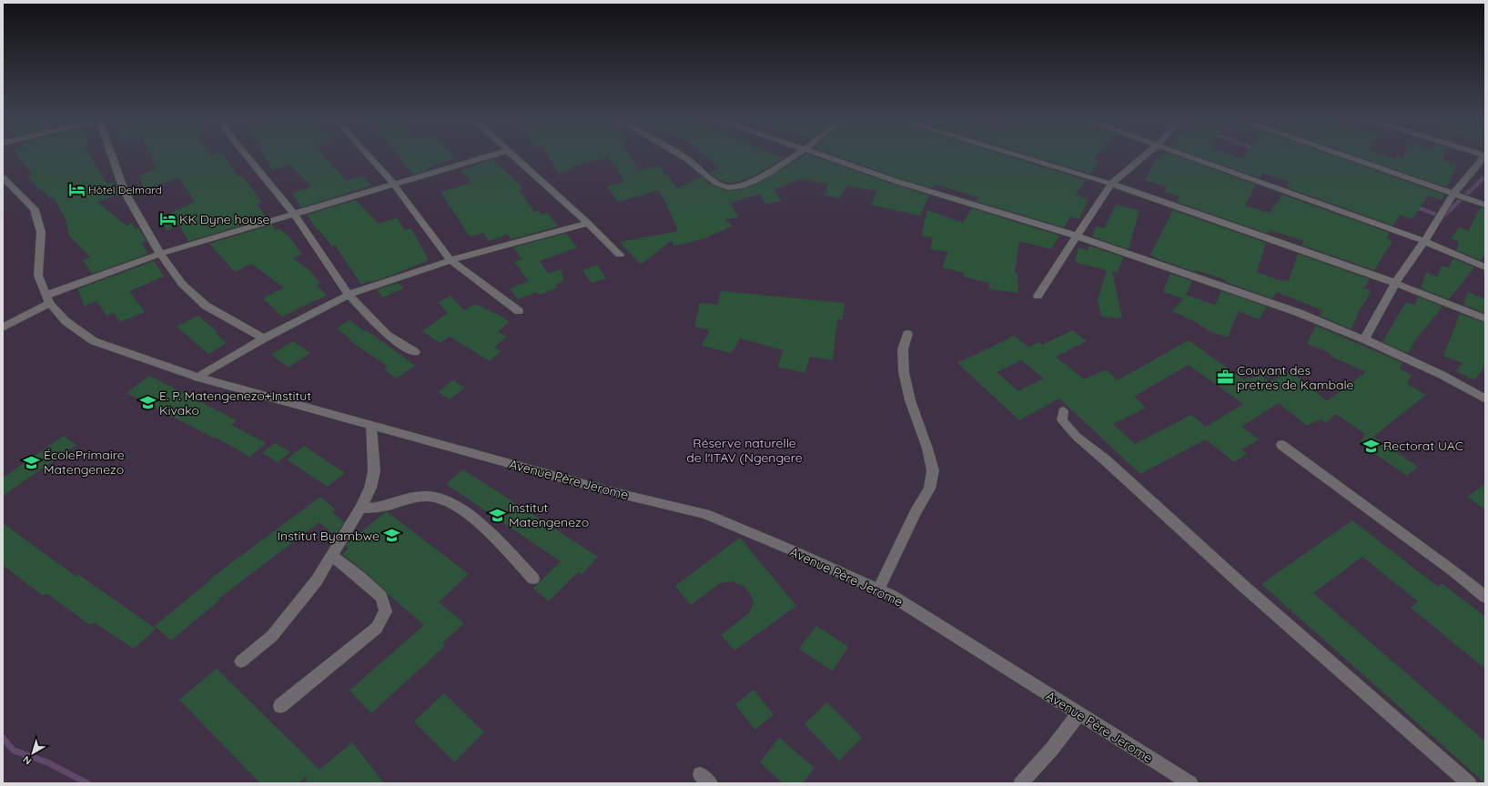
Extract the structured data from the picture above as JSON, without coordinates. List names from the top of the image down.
{
  "streets": {
    "street": ["Avenue Père Jerome"]
  },
  "parks": ["Réserve naturelle de l'ITAV (Ngengere"],
  "places": {
    "hotel": ["Hôtel Delmard", "KK Dyne house"],
    "office": ["Couvant des pretres de Kambale"],
    "school or university": [
      "E. P. Matengenezo+Institut Kivako",
      "Rectorat UAC",
      "ÉcolePrimaire Matengenezo",
      "Institut Matengenezo",
      "Institut Byambwe"
    ]
  },
  "north": "bottom left"
}
